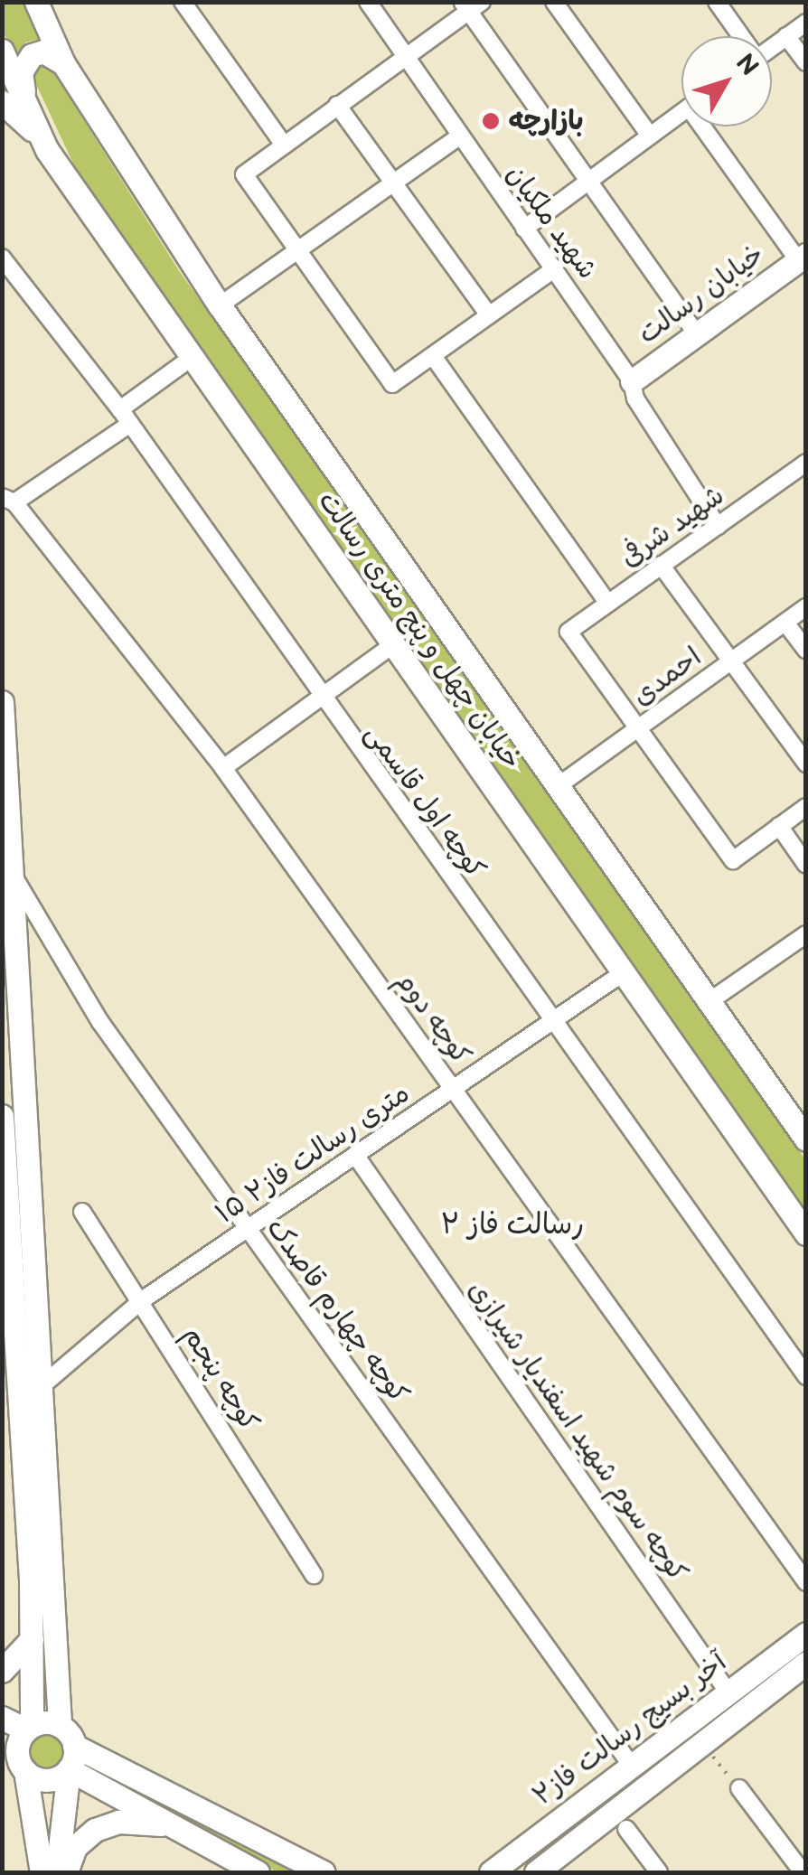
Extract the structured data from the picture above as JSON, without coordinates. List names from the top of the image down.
{
  "streets": {
    "main road": ["خیابان رسالت", "خیابان چهل و پنج متری رسالت", "آخر بسیج رسالت فاز۲"],
    "street": [
      "شهید ملکیان",
      "شهید شرفی",
      "احمدی",
      "کوچه اول قاسمی",
      "کوچه دوم",
      "۱۵ متری رسالت فاز۲",
      "کوچه چهارم قاصدک",
      "کوچه پنجم",
      "کوچه سوم شهید اسفندیار شیرازی"
    ]
  },
  "crossings": [
    ["شهید ملکیان", "خیابان رسالت"],
    ["شهید ملکیان", "شهید شرفی"],
    ["شهید شرفی", "احمدی"],
    ["خیابان چهل و پنج متری رسالت", "احمدی"],
    ["خیابان چهل و پنج متری رسالت", "۱۵ متری رسالت فاز۲"],
    ["کوچه اول قاسمی", "۱۵ متری رسالت فاز۲"],
    ["کوچه دوم", "۱۵ متری رسالت فاز۲"],
    ["۱۵ متری رسالت فاز۲", "کوچه چهارم قاصدک"],
    ["۱۵ متری رسالت فاز۲", "کوچه پنجم"],
    ["۱۵ متری رسالت فاز۲", "کوچه سوم شهید اسفندیار شیرازی"],
    ["کوچه چهارم قاصدک", "آخر بسیج رسالت فاز۲"],
    ["کوچه سوم شهید اسفندیار شیرازی", "آخر بسیج رسالت فاز۲"]
  ],
  "districts": ["رسالت فاز ۲"],
  "places": ["بازارچه"],
  "north": "top right"
}
